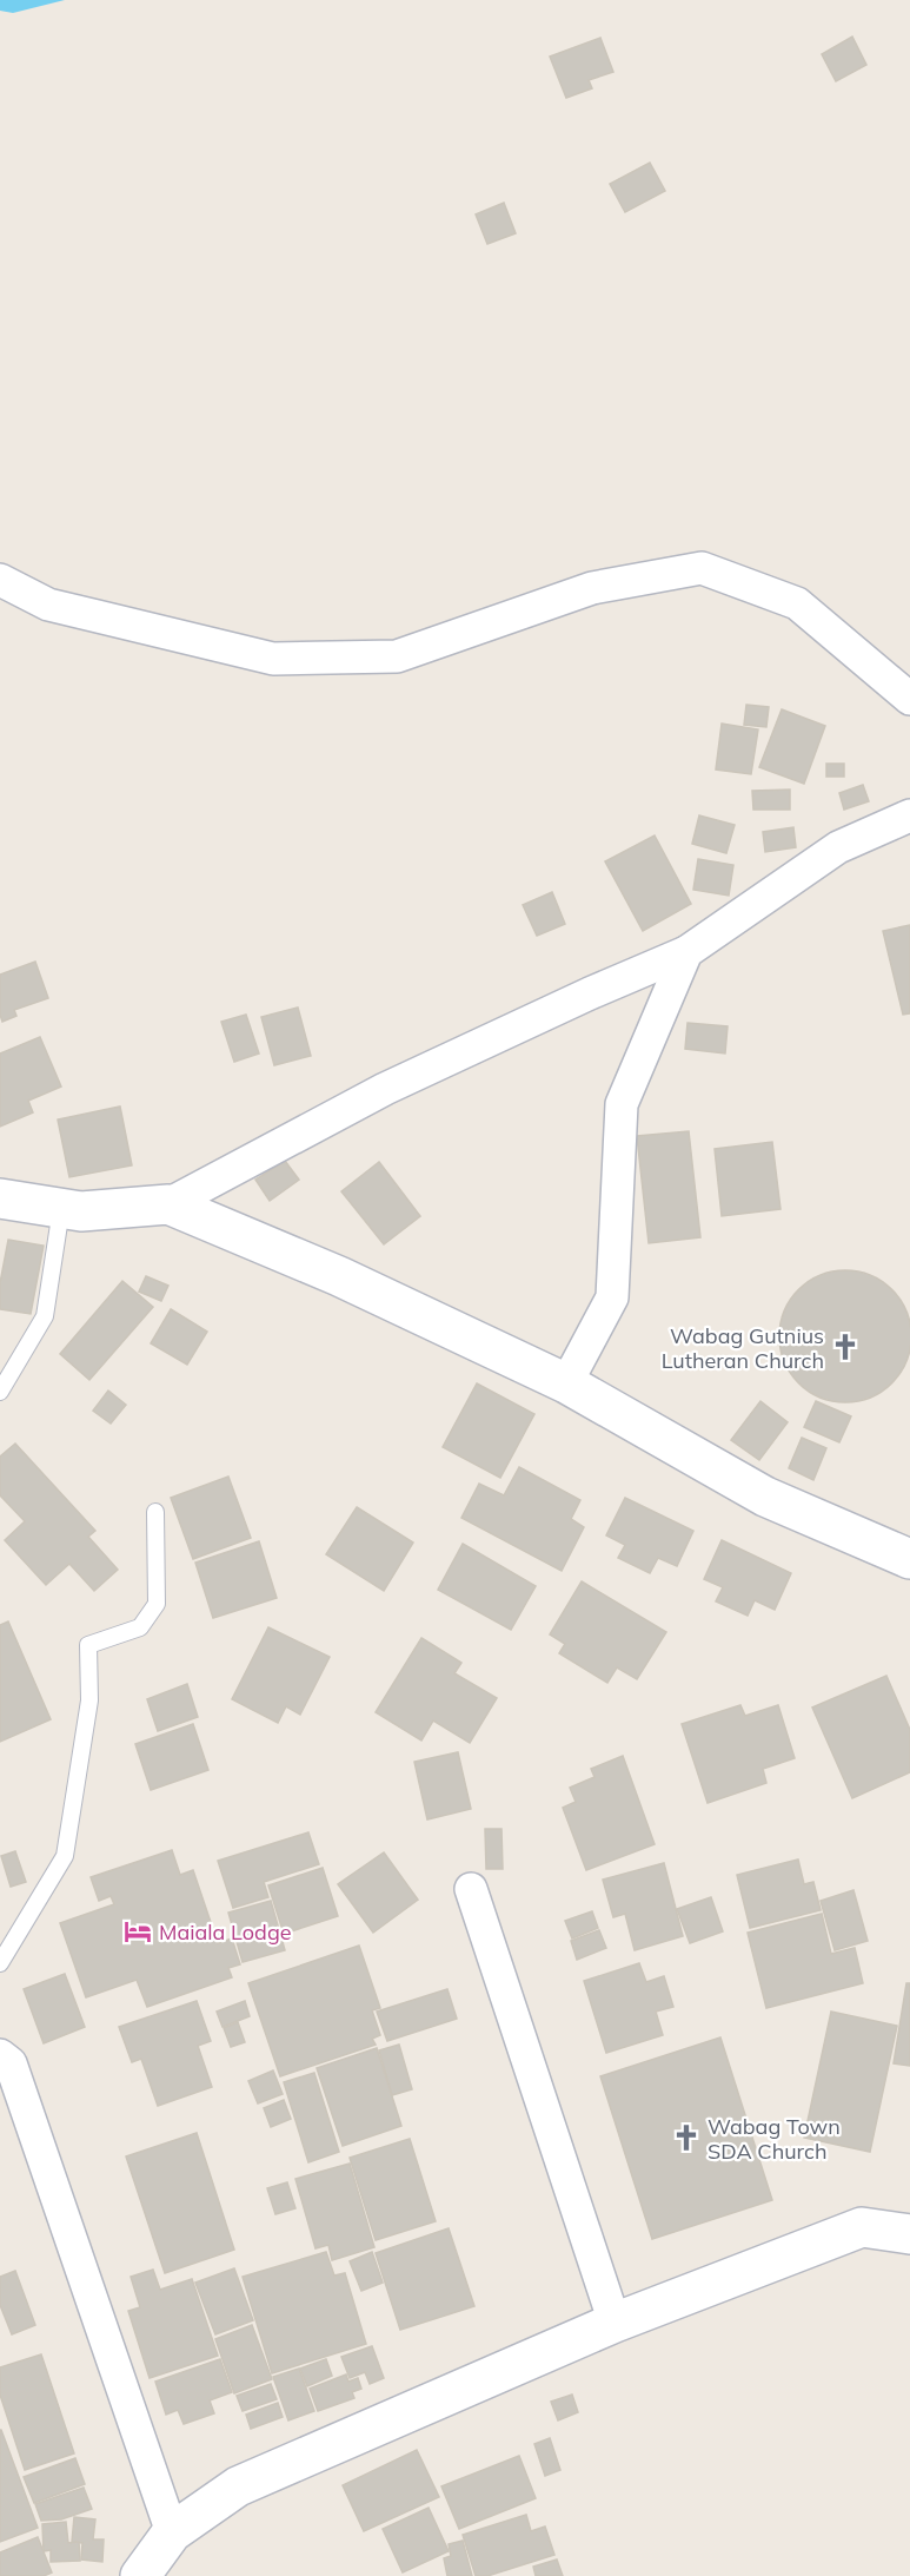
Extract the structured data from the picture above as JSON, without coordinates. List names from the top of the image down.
{
  "places": {
    "church": ["Wabag Gutnius Lutheran Church", "Wabag Town SDA Church"],
    "hotel": ["Maiala Lodge"]
  }
}
